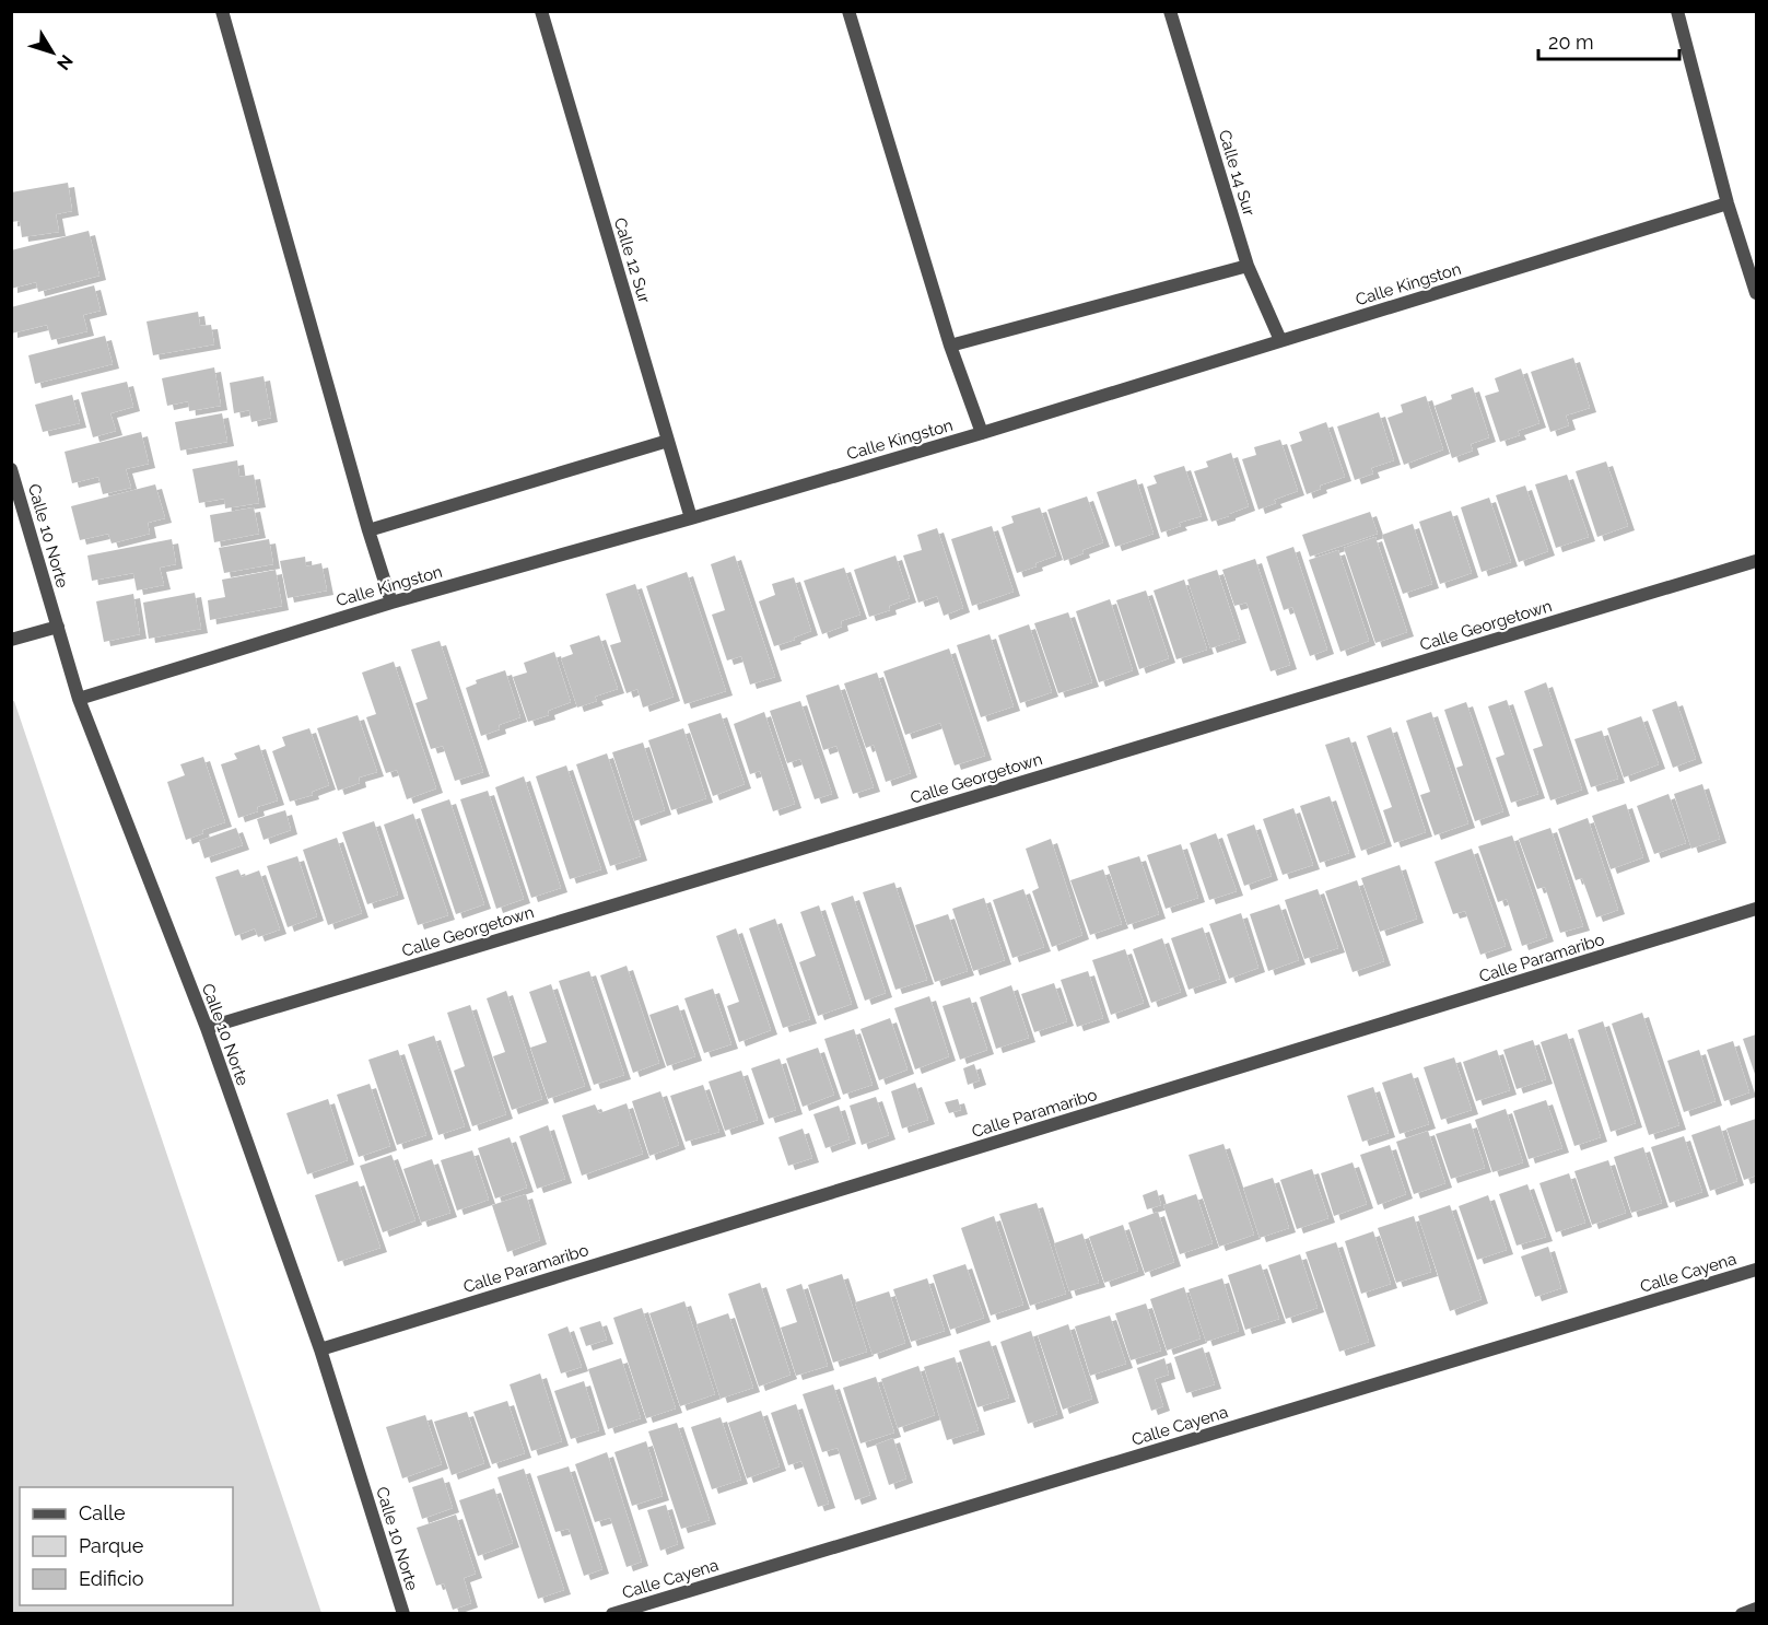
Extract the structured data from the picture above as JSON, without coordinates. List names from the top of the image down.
{
  "streets": {
    "street": [
      "Calle 14 Sur",
      "Calle 12 Sur",
      "Calle Kingston",
      "Calle 10 Norte",
      "Calle Georgetown",
      "Calle Paramaribo",
      "Calle Cayena"
    ]
  },
  "crossings": [
    ["Calle 14 Sur", "Calle Kingston"],
    ["Calle 12 Sur", "Calle Kingston"],
    ["Calle Kingston", "Calle 10 Norte"],
    ["Calle 10 Norte", "Calle Georgetown"],
    ["Calle 10 Norte", "Calle Paramaribo"]
  ],
  "legend": ["Calle", "Parque", "Edificio"],
  "scale_bar": "20 m",
  "north": "bottom right"
}
